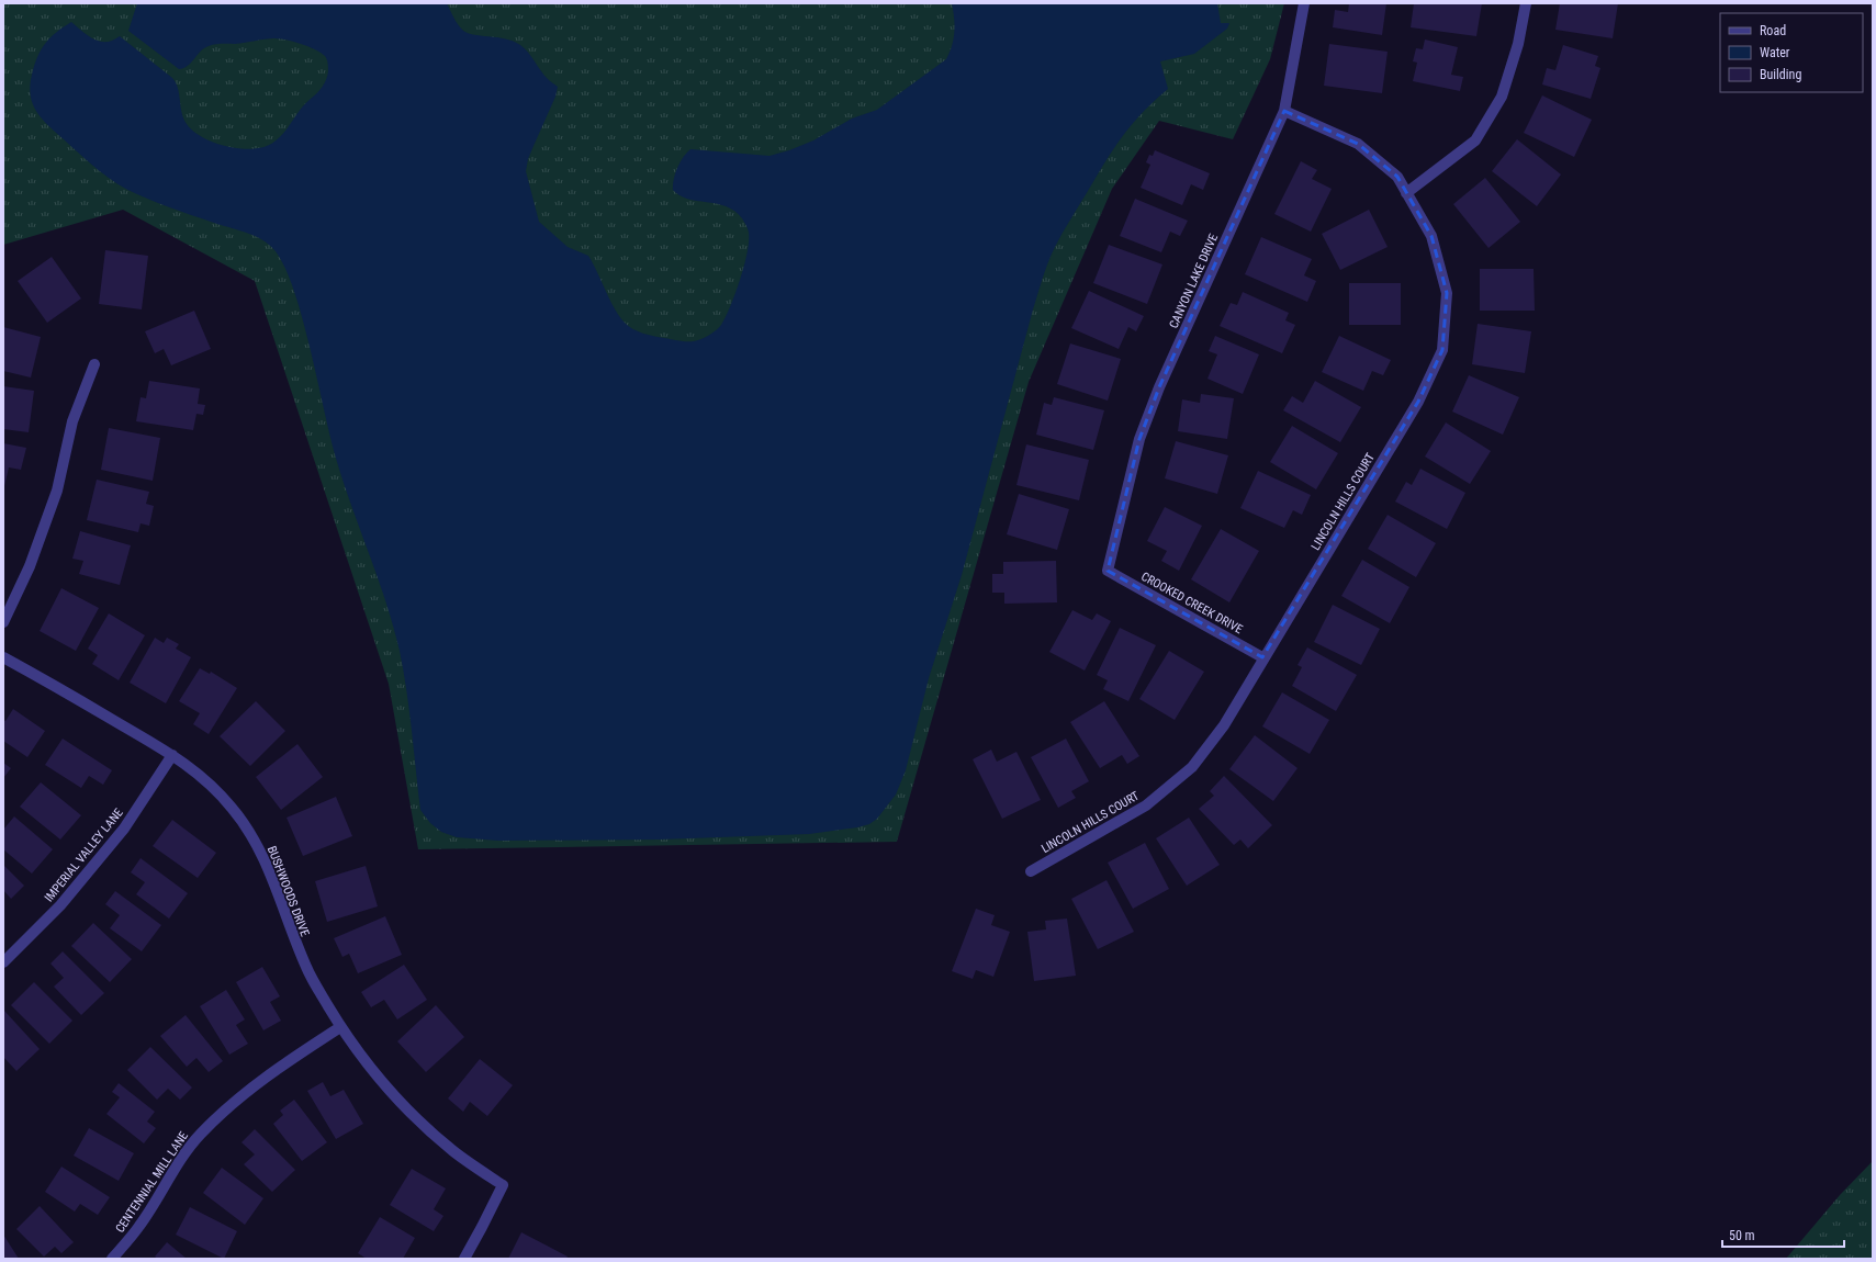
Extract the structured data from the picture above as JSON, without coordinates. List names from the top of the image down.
{
  "streets": {
    "street": [
      "CANYON LAKE DRIVE",
      "LINCOLN HILLS COURT",
      "CROOKED CREEK DRIVE",
      "IMPERIAL VALLEY LANE",
      "BUSHWOODS DRIVE",
      "CENTENNIAL MILL LANE"
    ]
  },
  "crossings": [
    ["CANYON LAKE DRIVE", "LINCOLN HILLS COURT"],
    ["CANYON LAKE DRIVE", "CROOKED CREEK DRIVE"],
    ["LINCOLN HILLS COURT", "CROOKED CREEK DRIVE"],
    ["IMPERIAL VALLEY LANE", "BUSHWOODS DRIVE"],
    ["BUSHWOODS DRIVE", "CENTENNIAL MILL LANE"]
  ],
  "legend": ["Road", "Water", "Building"],
  "scale_bar": "50 m"
}
